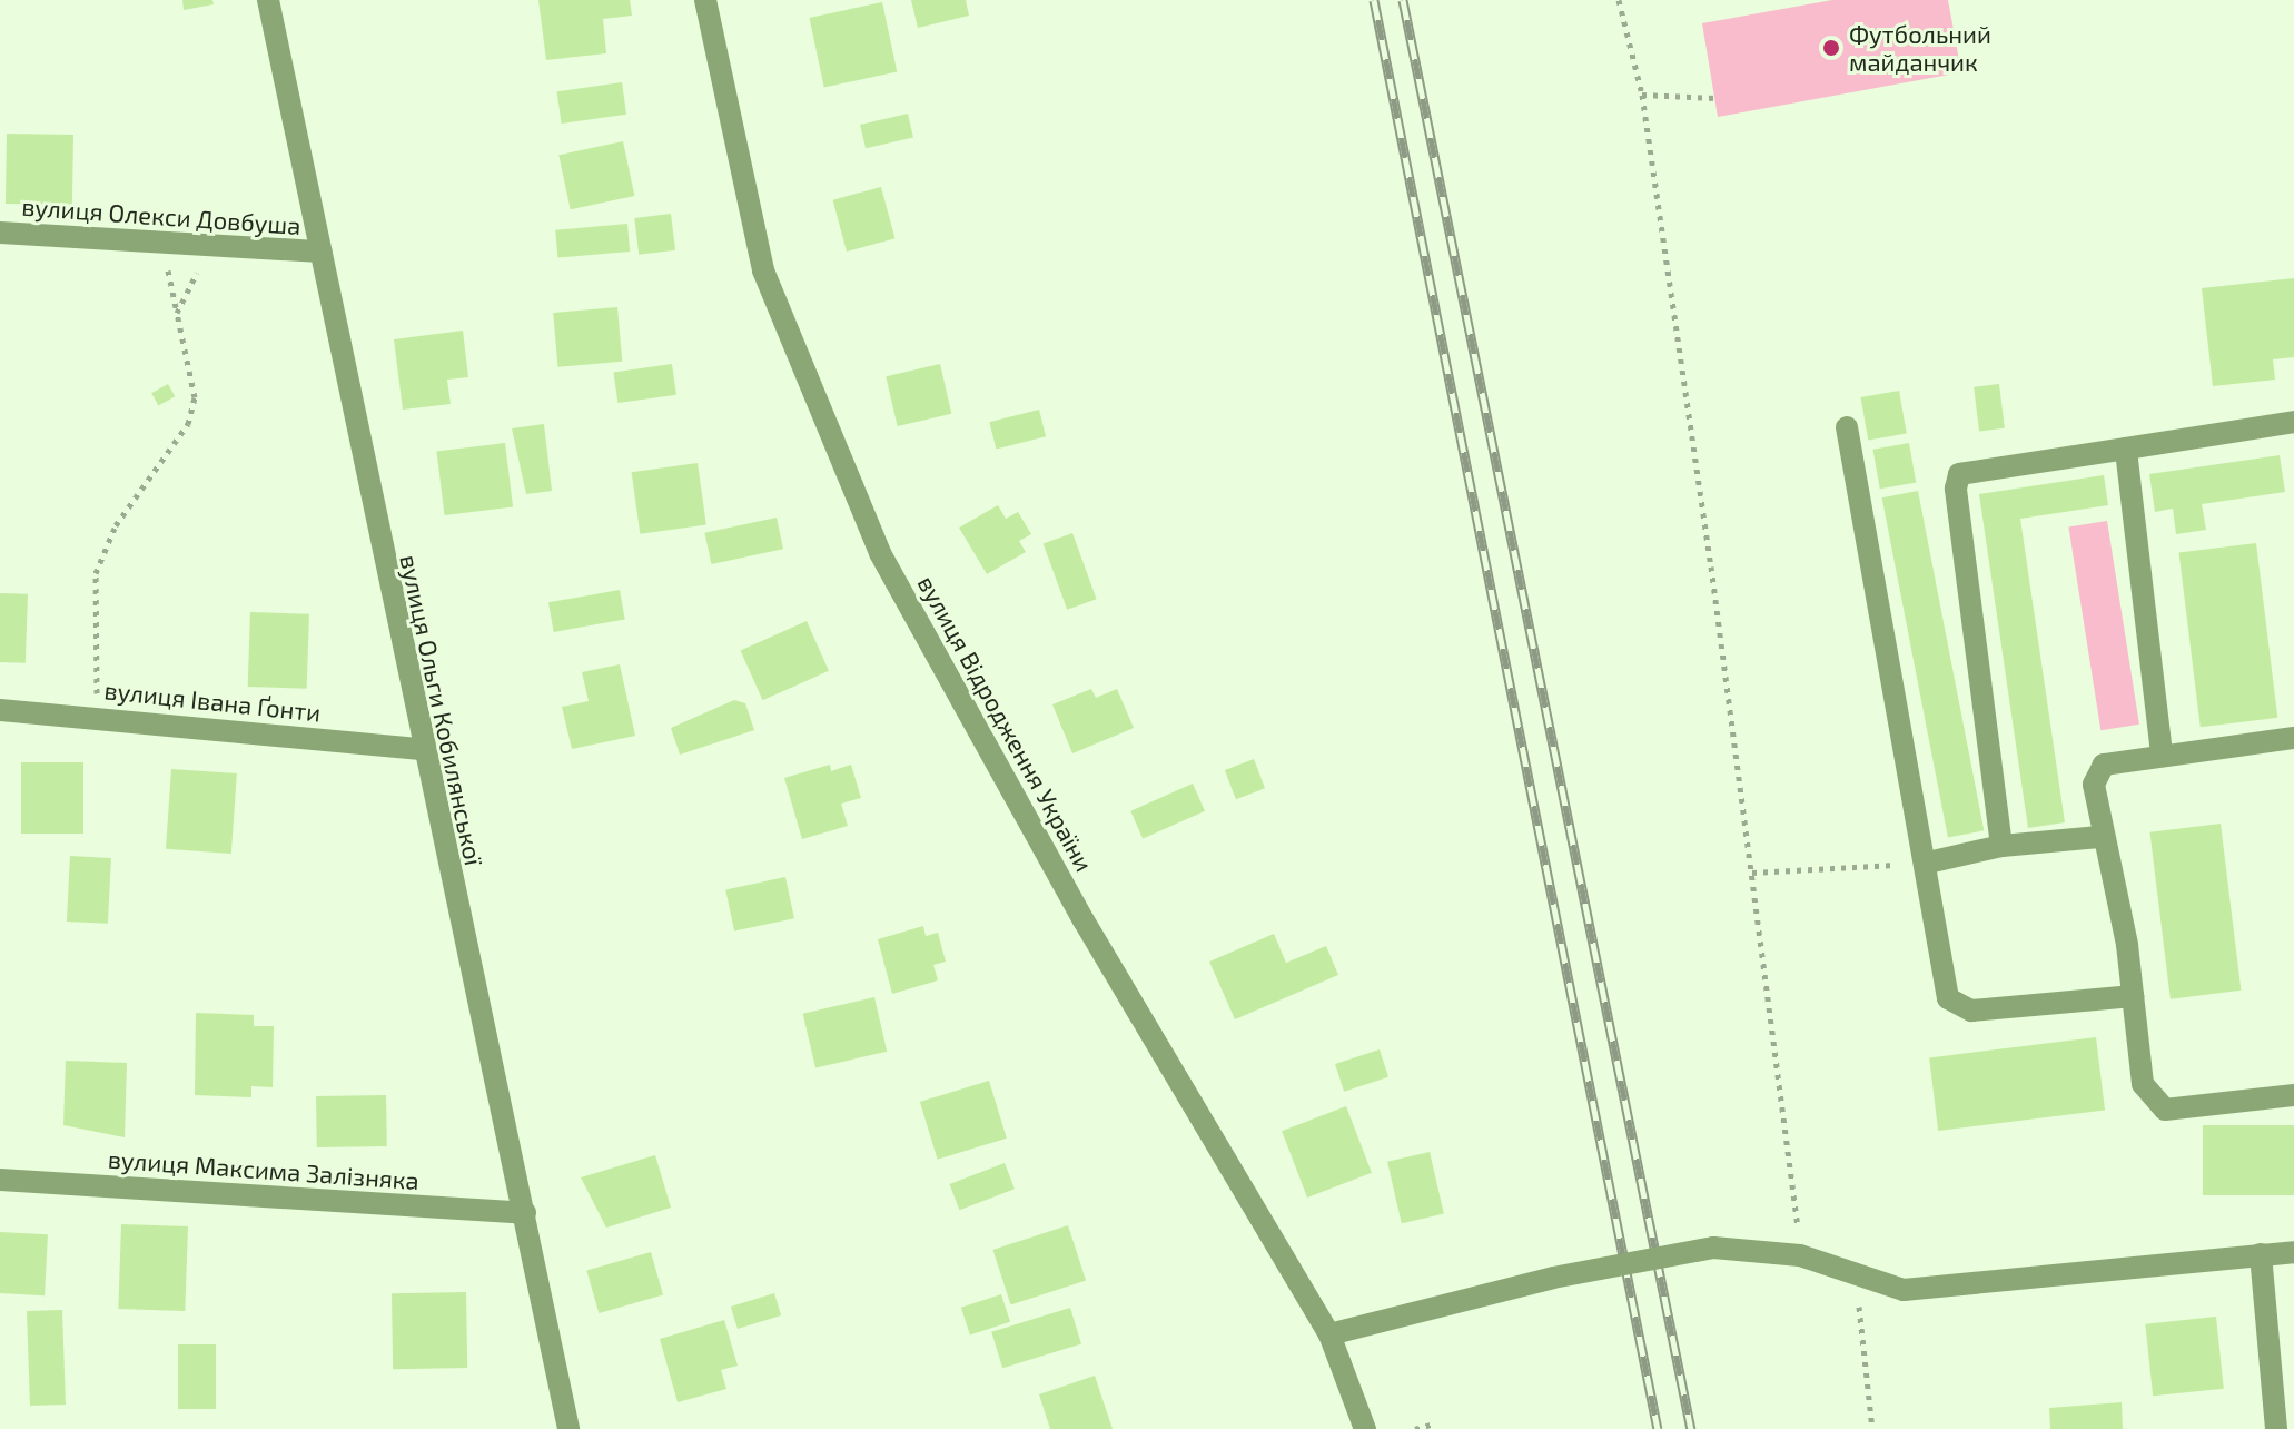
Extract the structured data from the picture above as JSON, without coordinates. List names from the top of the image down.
{
  "streets": {
    "street": [
      "вулиця Олекси Довбуша",
      "вулиця Івана Ґонти",
      "вулиця Ольги Кобилянської",
      "вулиця Відродження України",
      "вулиця Максима Залізняка"
    ]
  },
  "crossings": [
    ["вулиця Олекси Довбуша", "вулиця Ольги Кобилянської"],
    ["вулиця Івана Ґонти", "вулиця Ольги Кобилянської"],
    ["вулиця Ольги Кобилянської", "вулиця Максима Залізняка"]
  ],
  "places": ["Футбольний майданчик"]
}
